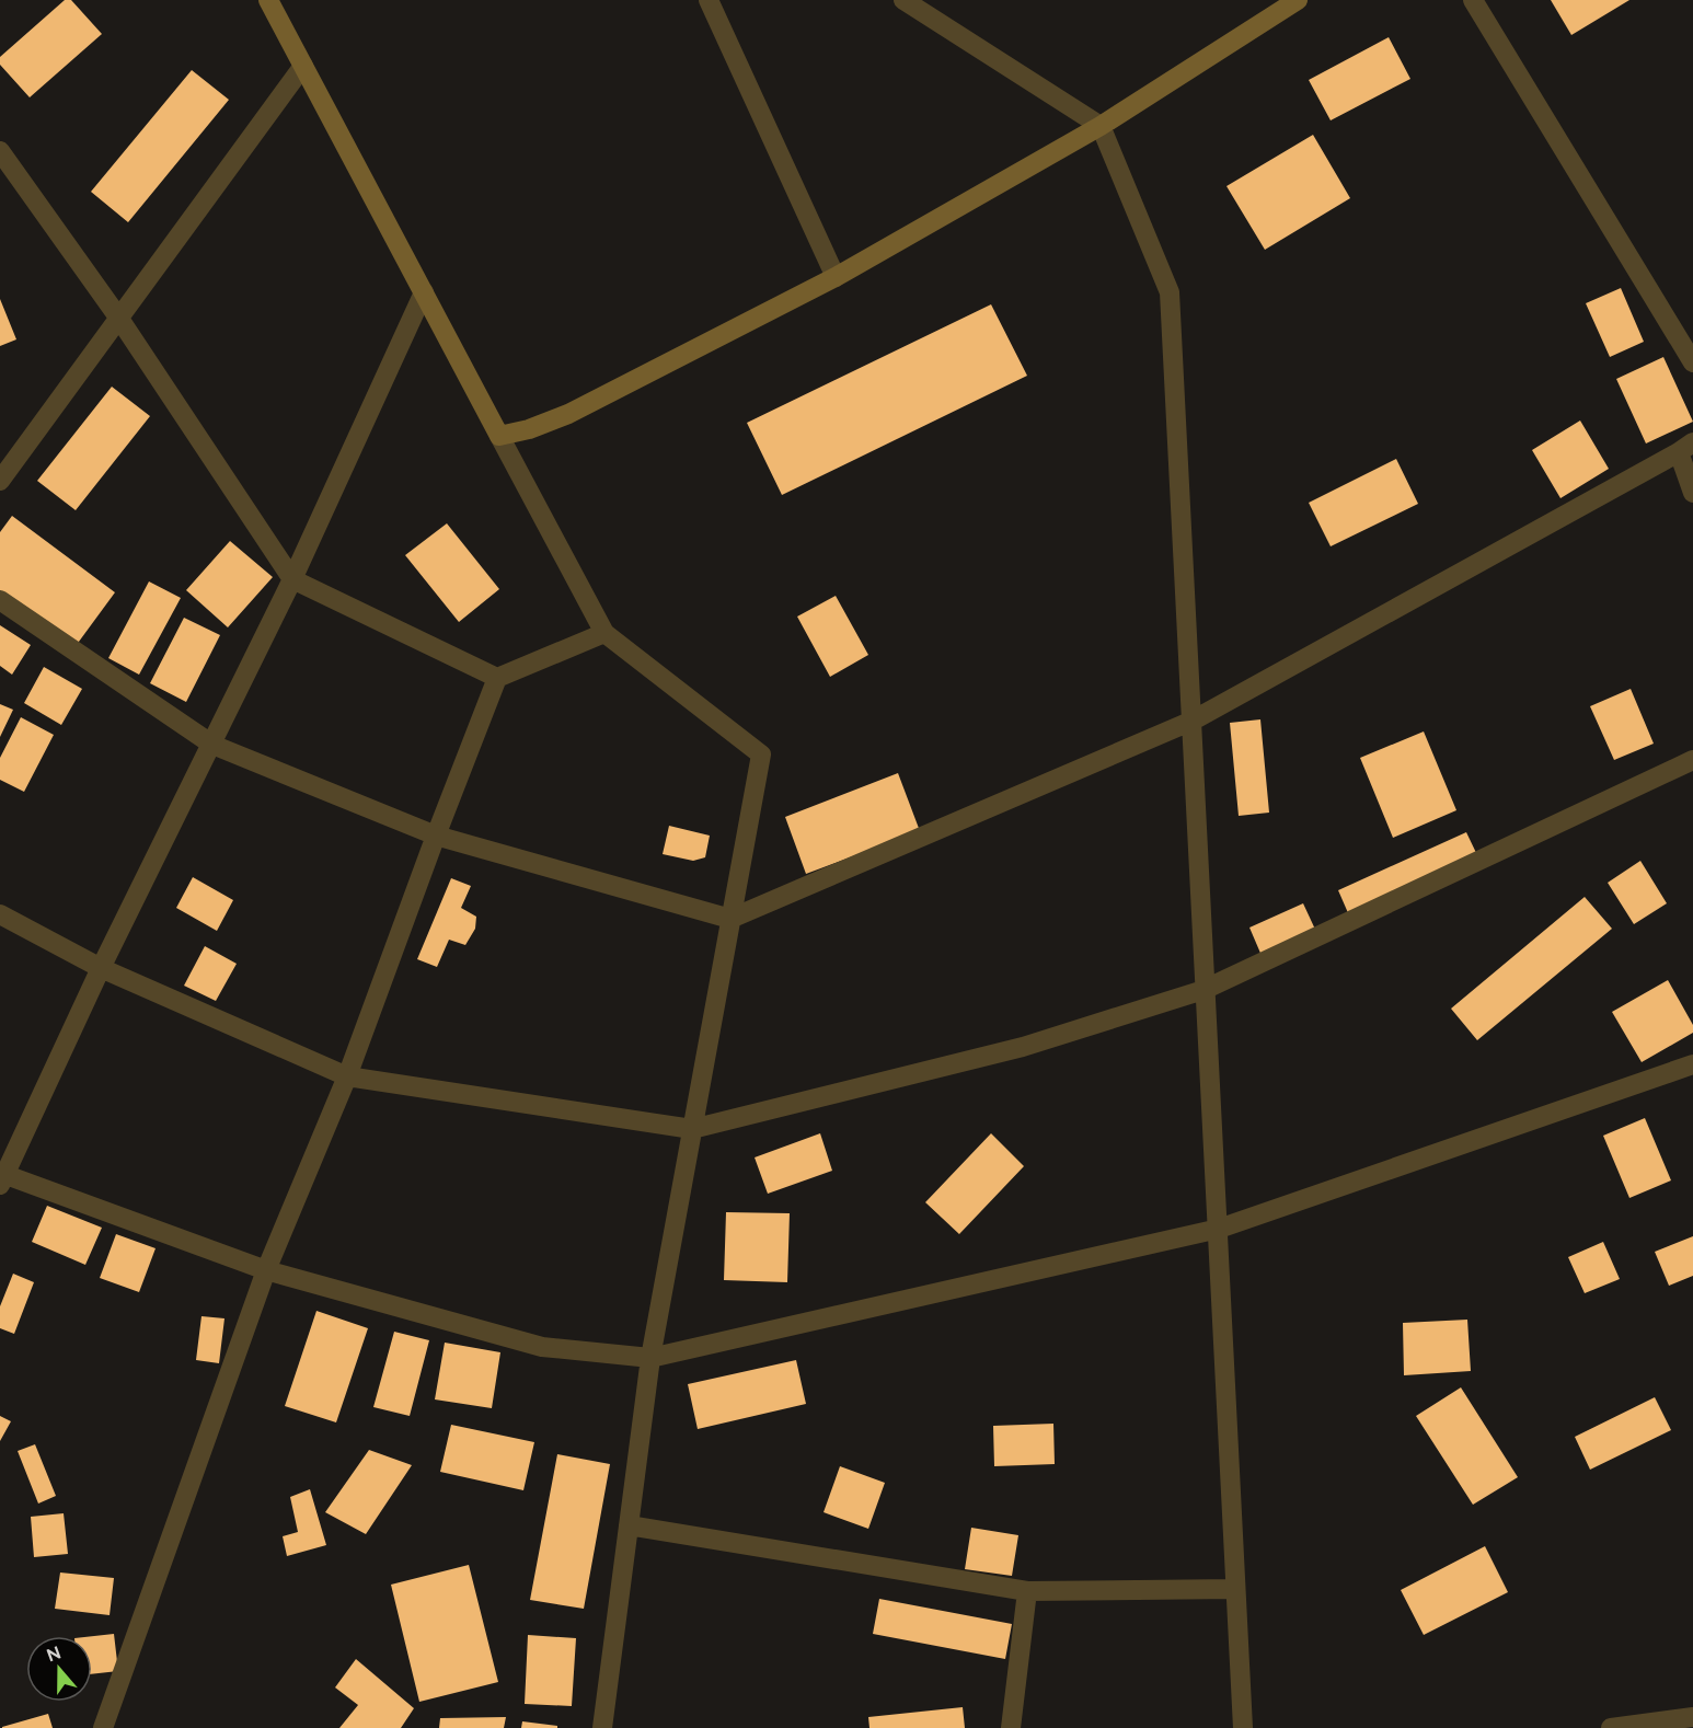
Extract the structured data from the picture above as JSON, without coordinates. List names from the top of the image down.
{
  "north": "top"
}
